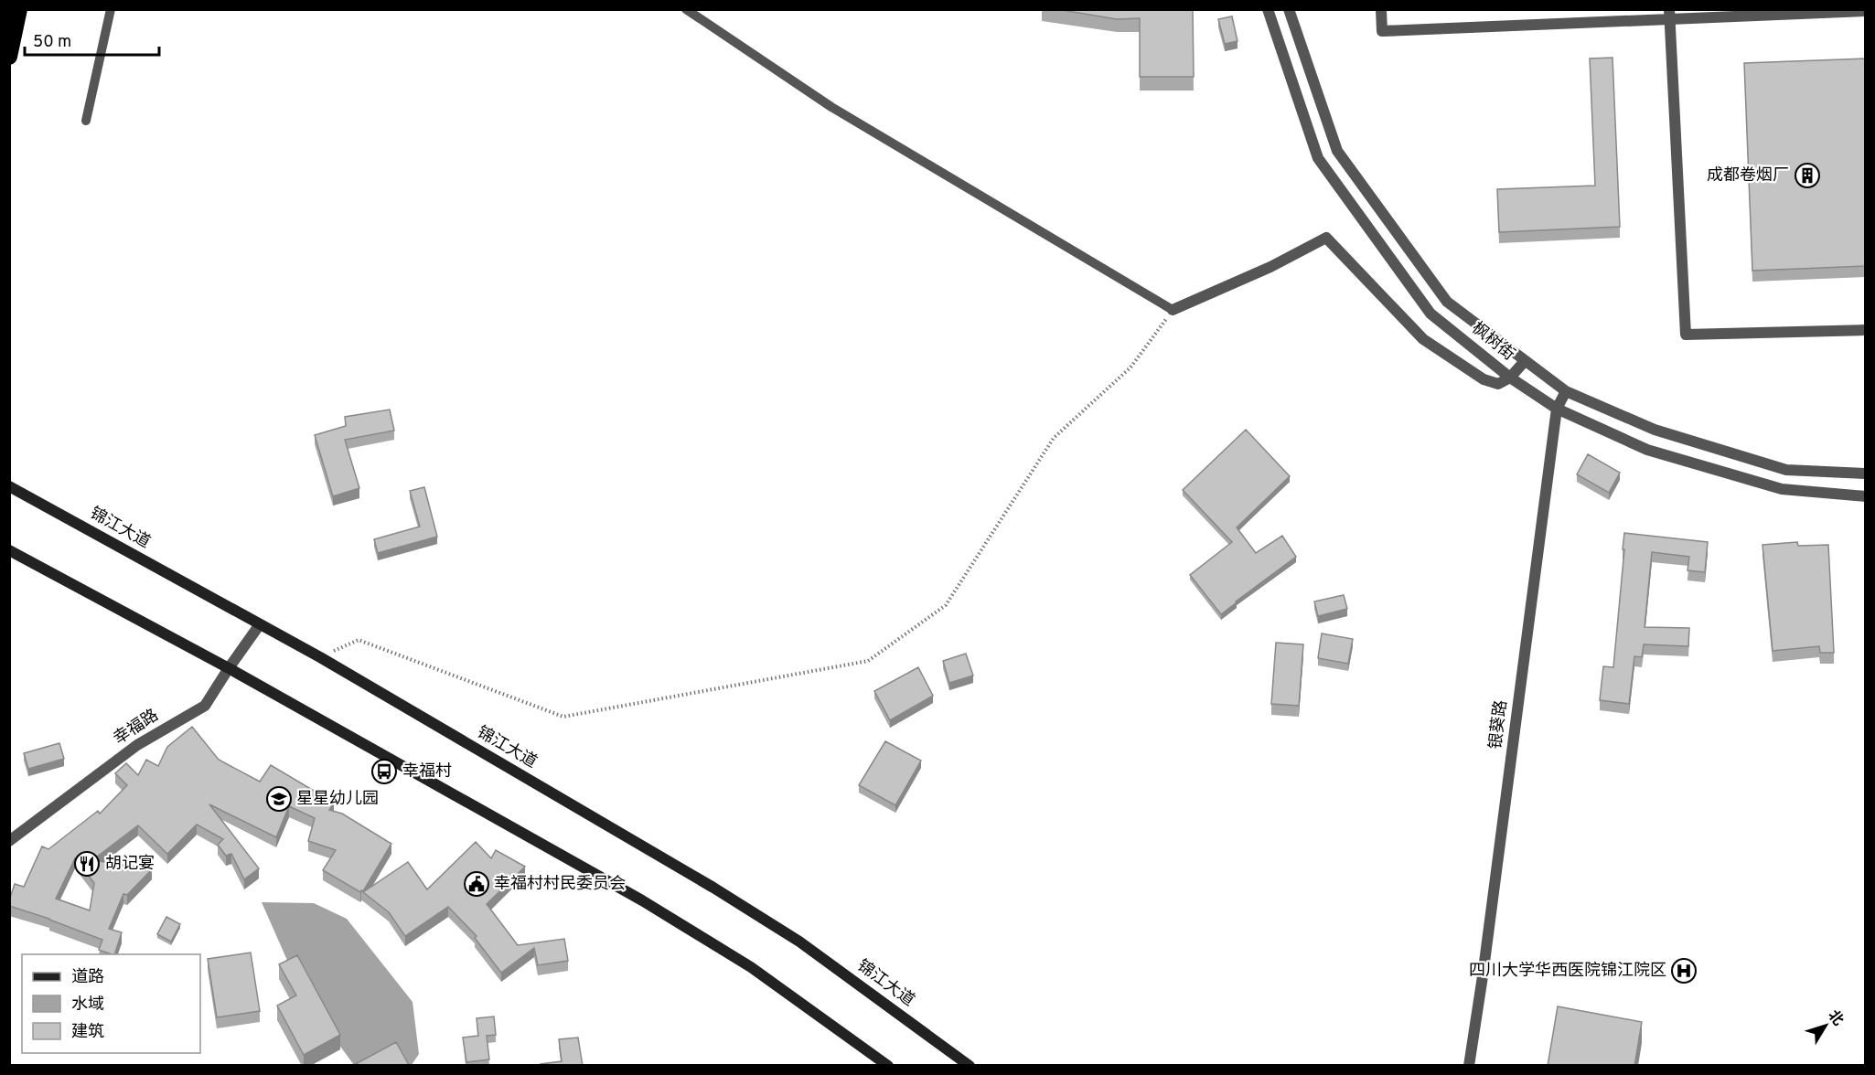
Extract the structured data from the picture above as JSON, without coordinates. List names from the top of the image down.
{
  "streets": {
    "main road": ["锦江大道"],
    "street": ["枫树街", "银葵路", "幸福路"]
  },
  "crossings": [
    ["枫树街", "银葵路"],
    ["锦江大道", "幸福路"]
  ],
  "places": {
    "building": ["成都卷烟厂"],
    "bus stop": ["幸福村"],
    "school or university": ["星星幼儿园"],
    "restaurant": ["胡记宴"],
    "public building": ["幸福村村民委员会"],
    "hospital": ["四川大学华西医院锦江院区"]
  },
  "legend": ["道路", "水域", "建筑"],
  "scale_bar": "50 m",
  "north": "top right"
}
